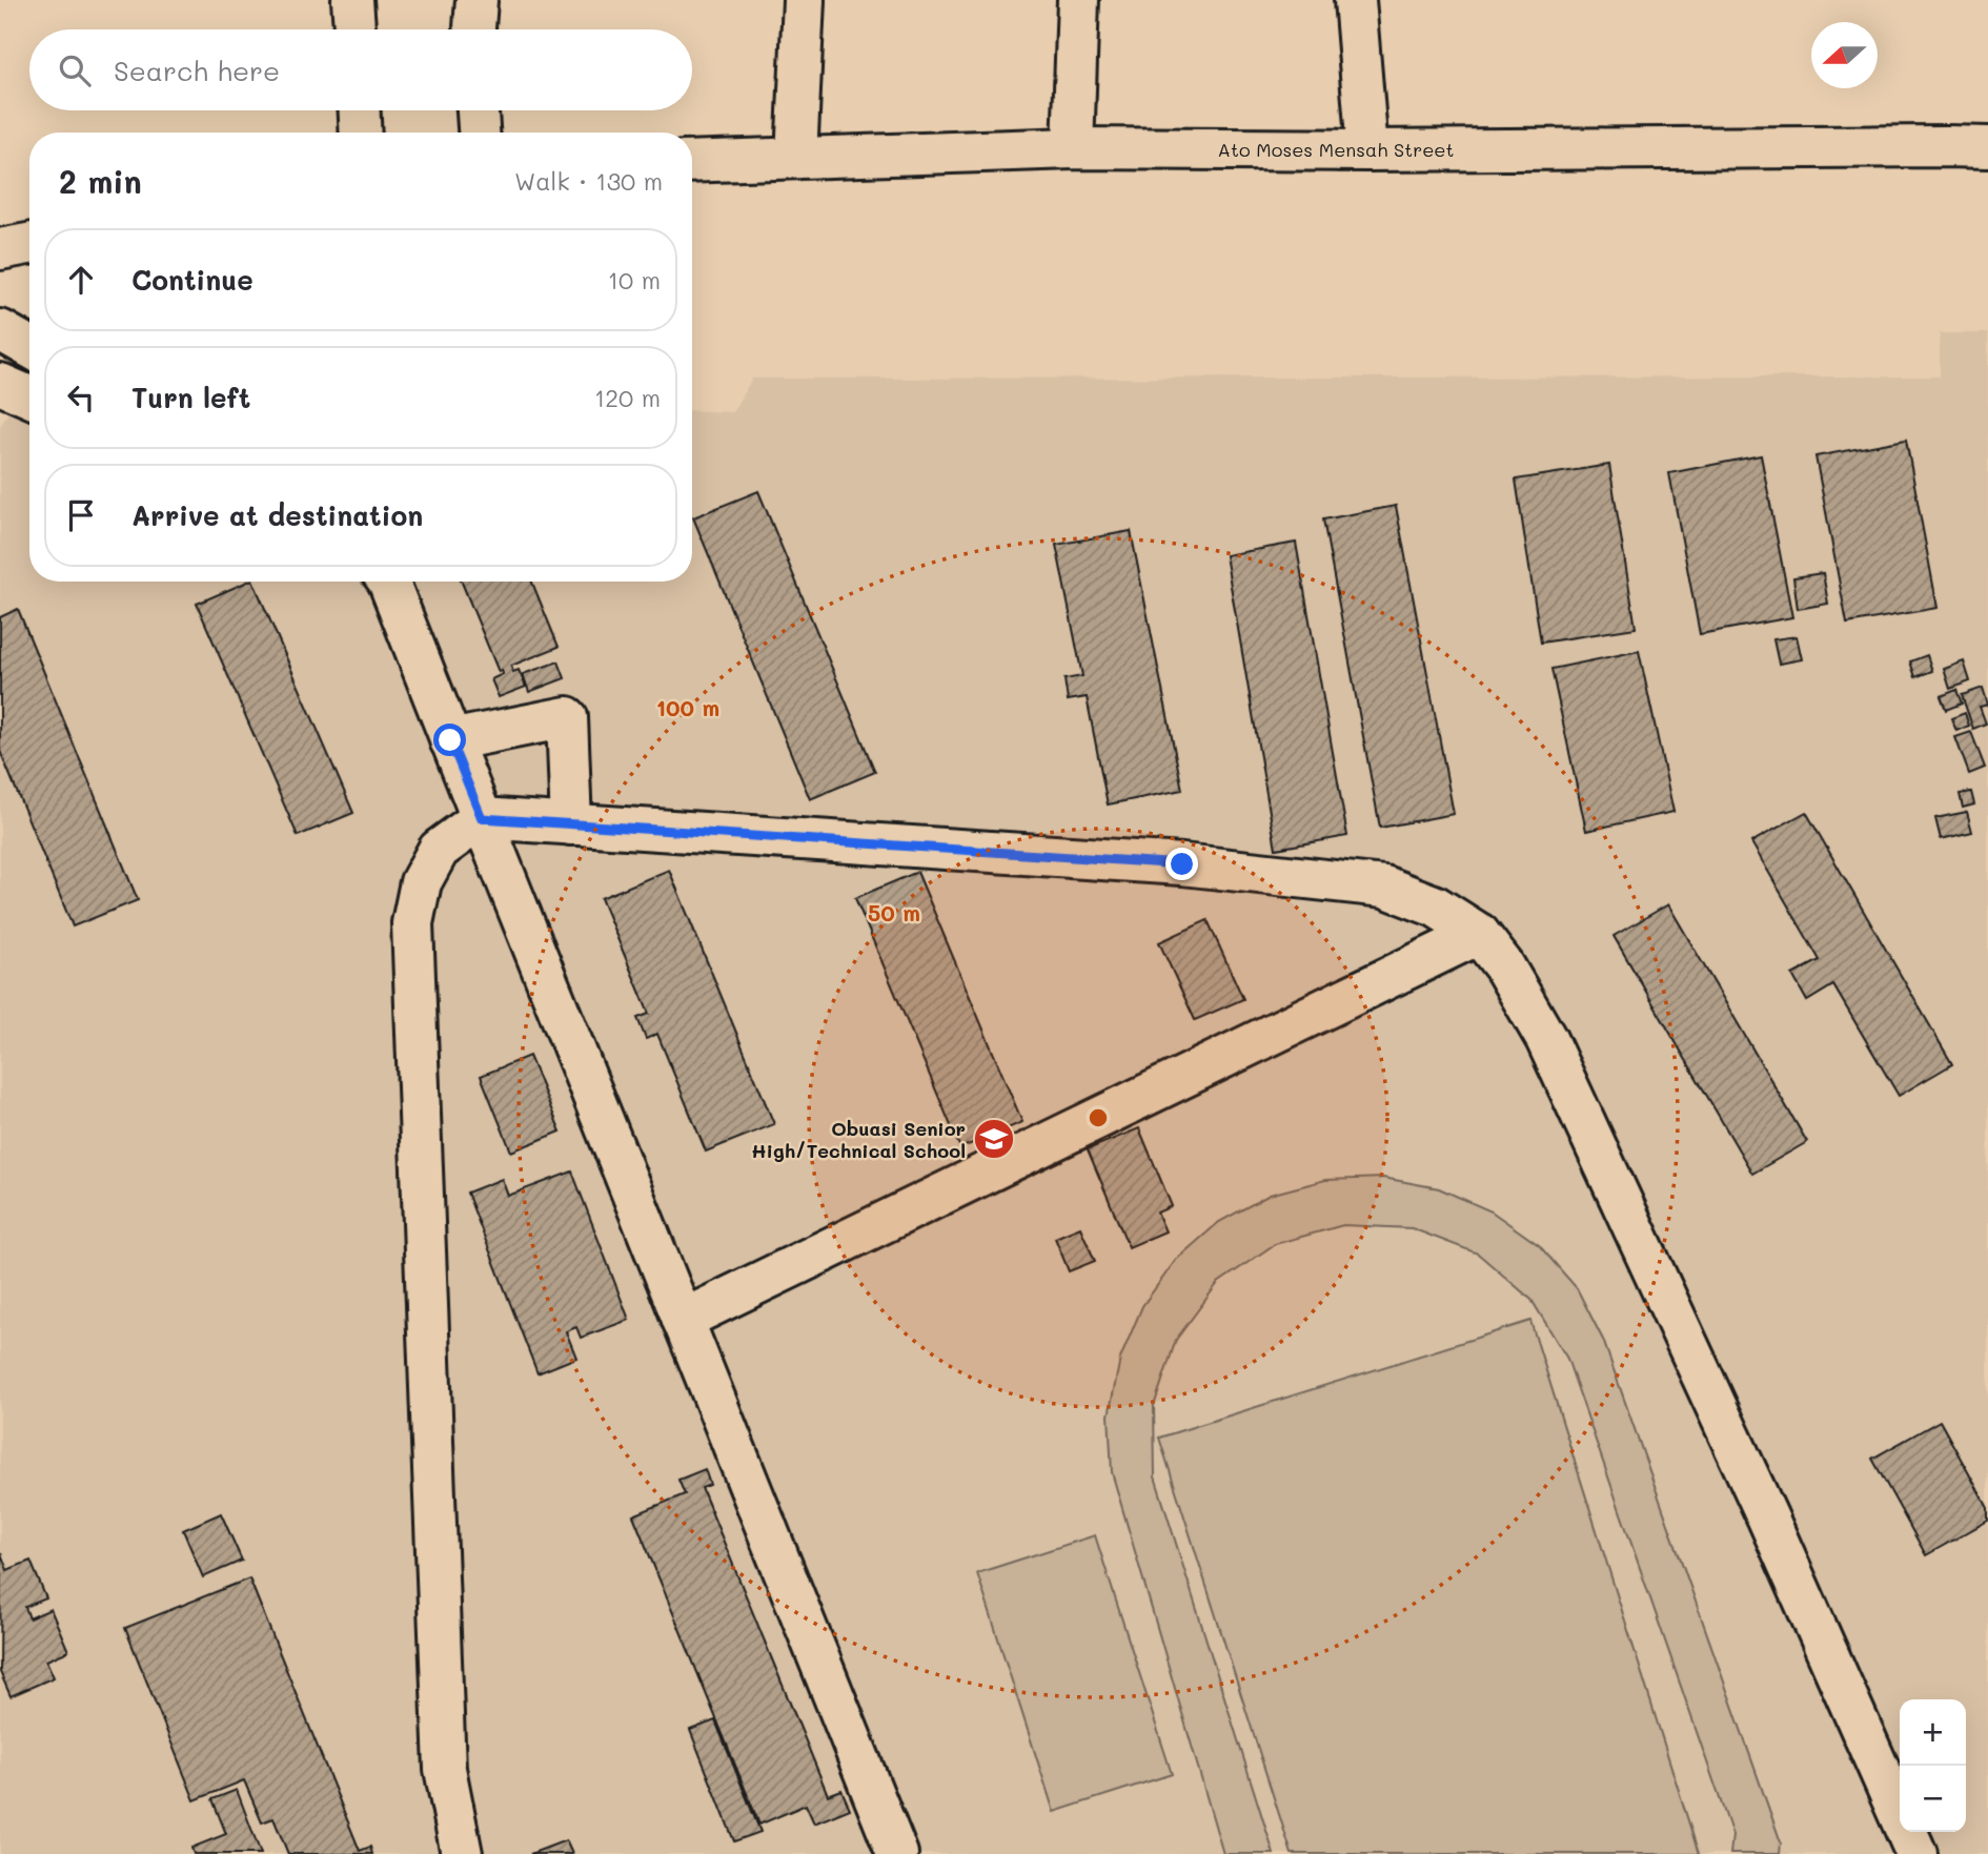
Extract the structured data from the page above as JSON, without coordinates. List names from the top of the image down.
{
  "streets": {
    "street": ["Ato Moses Mensah Street"]
  },
  "places": {
    "school or university": ["Obuasi Senior High/Technical School"]
  },
  "north": "left",
  "page": {
    "search": "Search here",
    "heading": ["2 min", "Walk · 130 m"],
    "list": [
      ["Continue", "10 m"],
      ["Turn left", "120 m"],
      "Arrive at destination"
    ],
    "map_buttons": ["+", "−"]
  },
  "rings": ["100 m", "50 m"]
}
